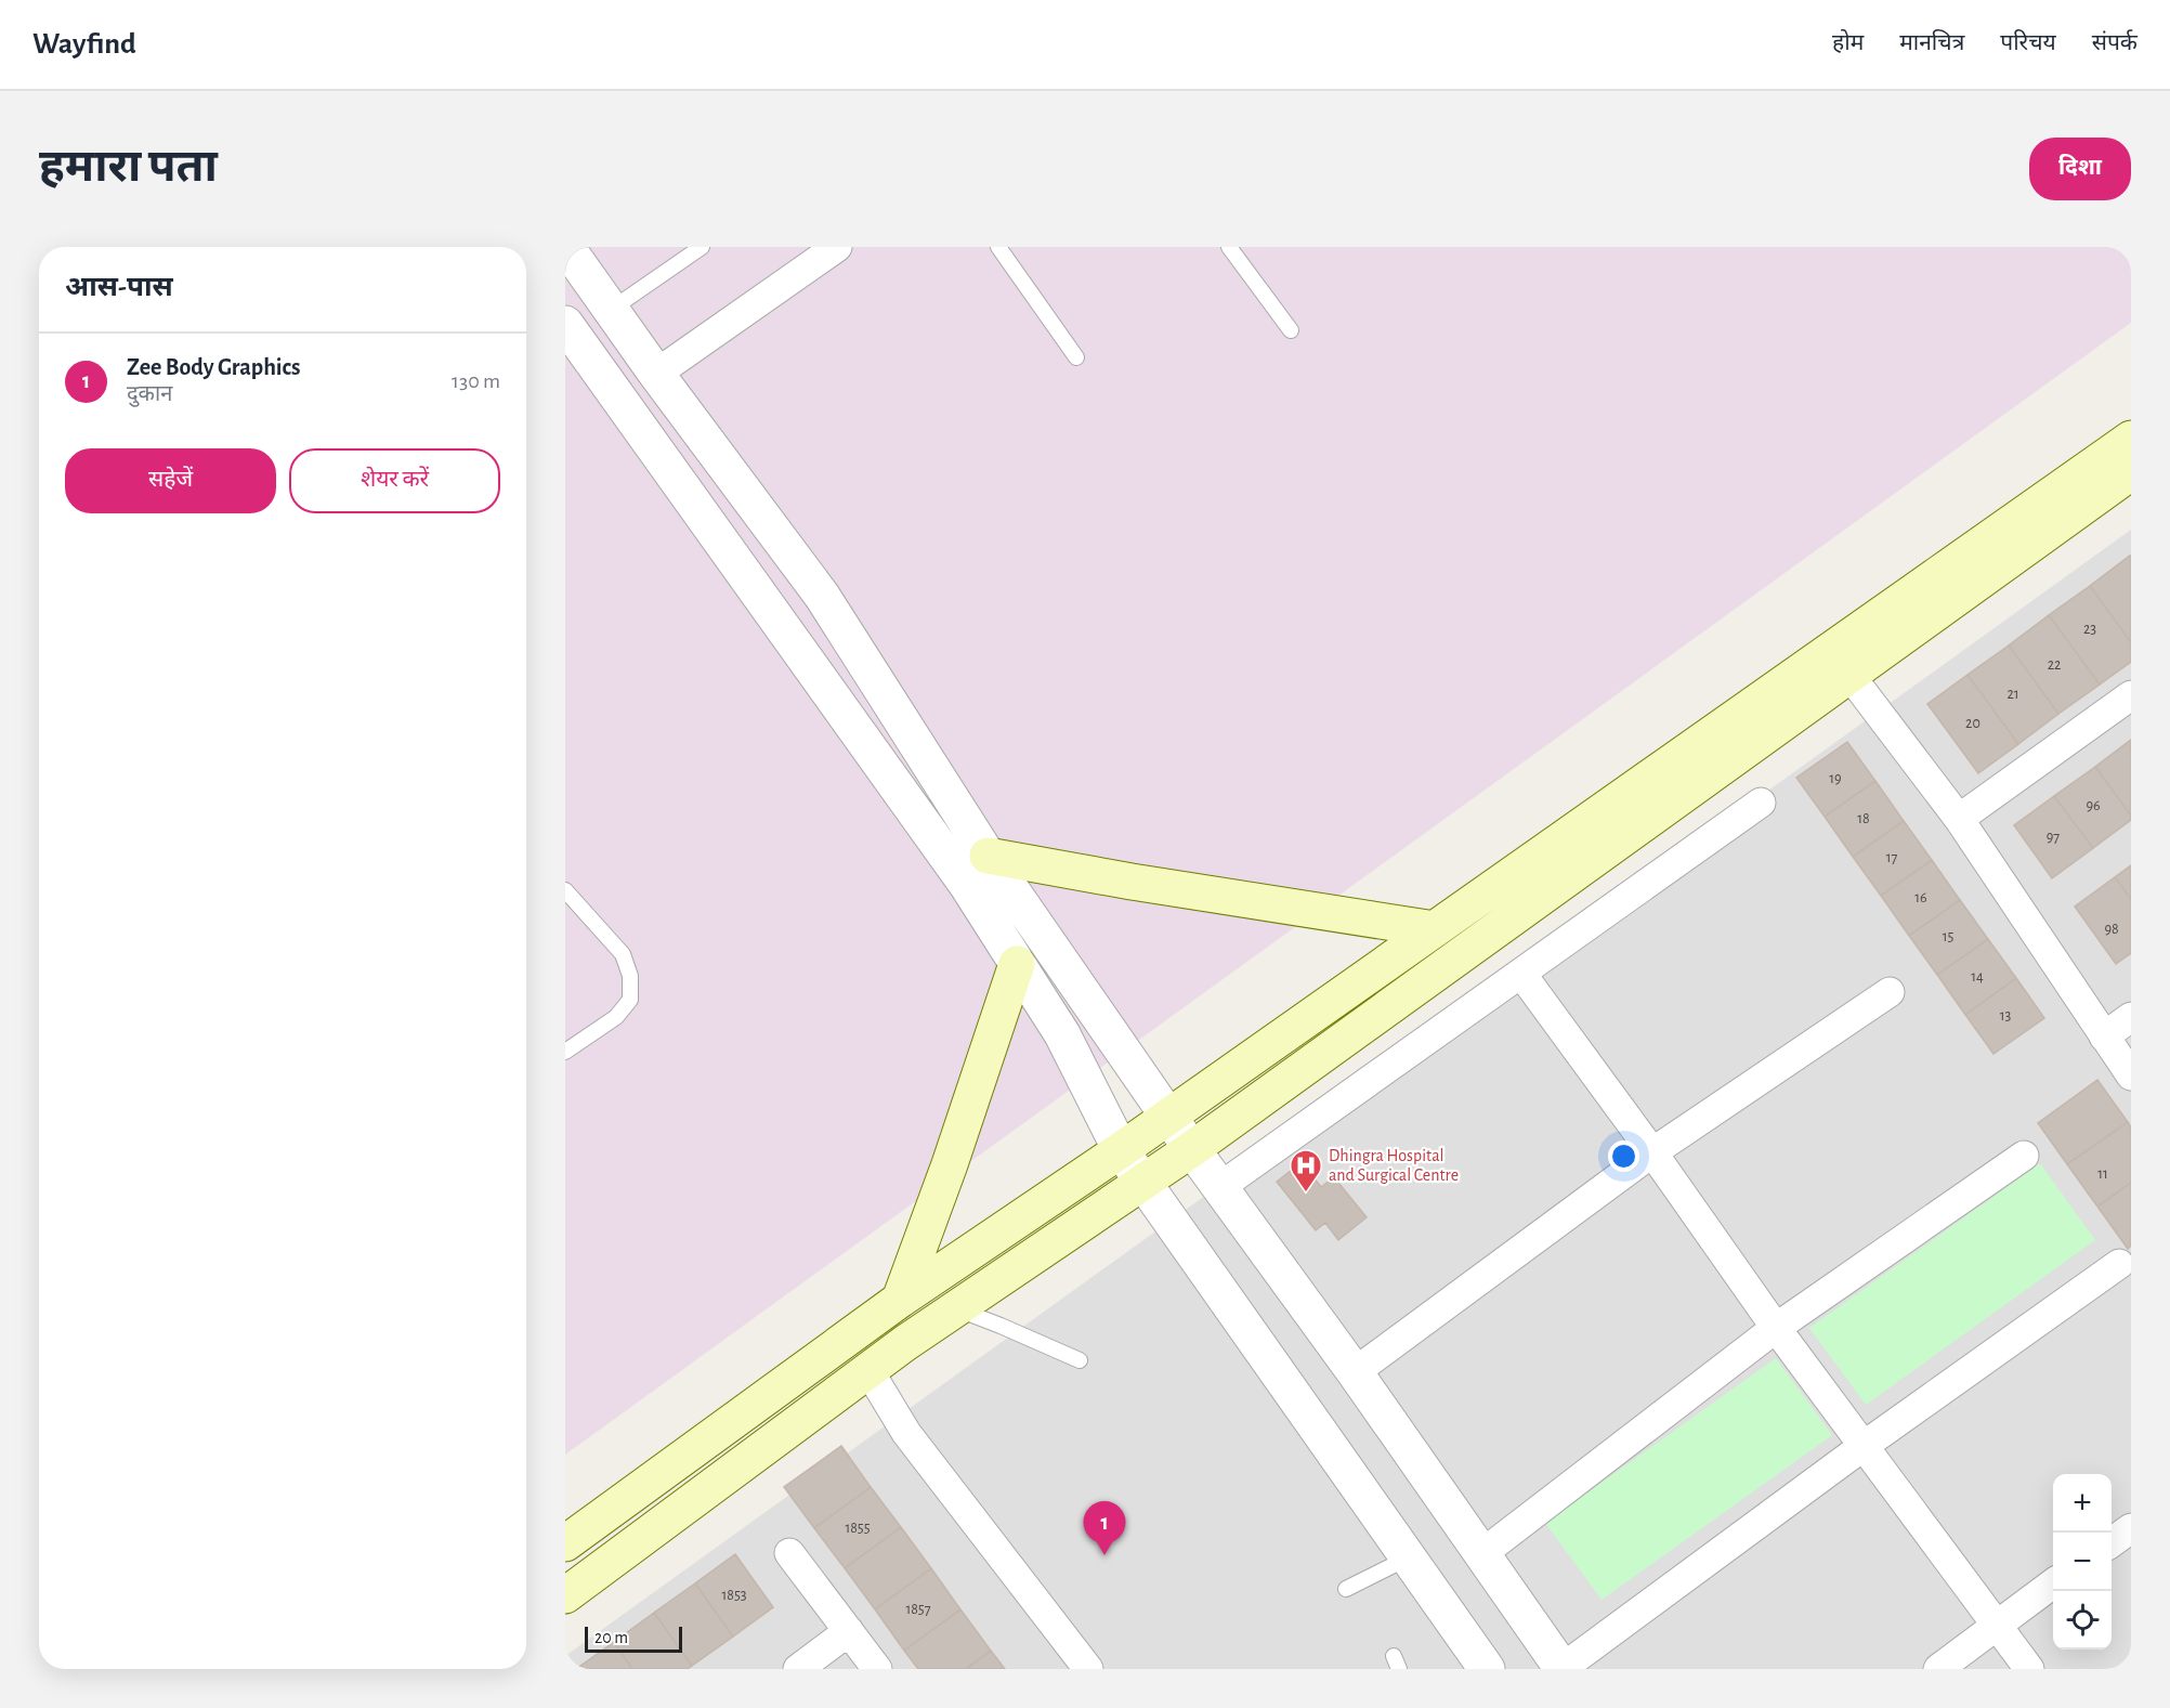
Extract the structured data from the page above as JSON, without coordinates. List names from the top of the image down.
{
  "places": {
    "hospital": ["Dhingra Hospital and Surgical Centre"]
  },
  "house_numbers": [
    "23",
    "22",
    "21",
    "20",
    "19",
    "96",
    "18",
    "97",
    "17",
    "16",
    "98",
    "15",
    "14",
    "13",
    "11",
    "1855",
    "1853",
    "1857"
  ],
  "scale_bar": "20 m",
  "page": {
    "header": "Wayfind",
    "nav": [
      "होम",
      "मानचित्र",
      "परिचय",
      "संपर्क"
    ],
    "buttons": [
      "दिशा",
      ["सहेजें", "शेयर करें"]
    ],
    "title": "हमारा पता",
    "heading": "आस-पास",
    "list": [
      {
        "mark": "1",
        "name": "Zee Body Graphics",
        "note": "दुकान",
        "value": "130 m"
      }
    ],
    "map_buttons": ["+", "−"],
    "pins": "1",
    "scale": "20 m"
  }
}
